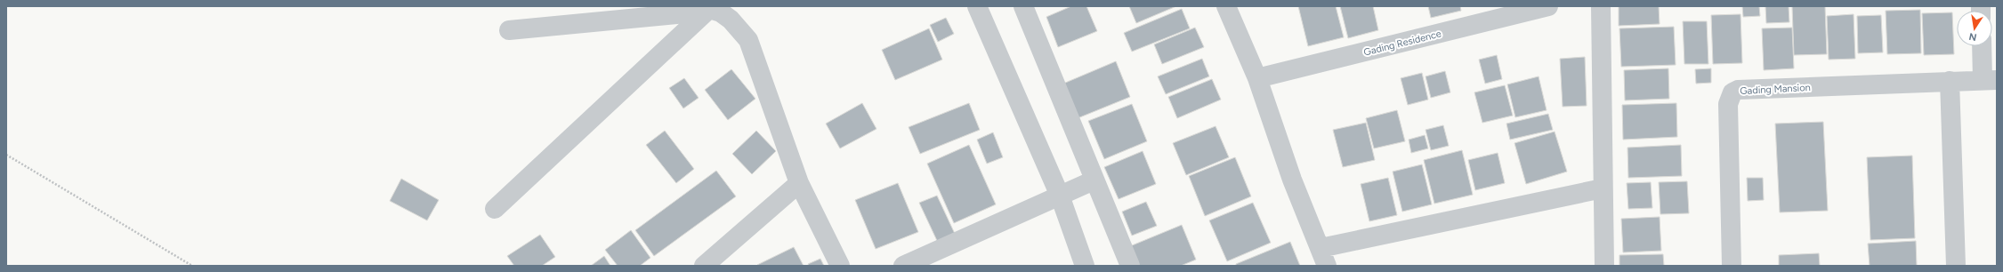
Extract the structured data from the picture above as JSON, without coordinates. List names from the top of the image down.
{
  "streets": {
    "street": ["Gading Residence", "Gading Mansion"]
  },
  "north": "bottom"
}
